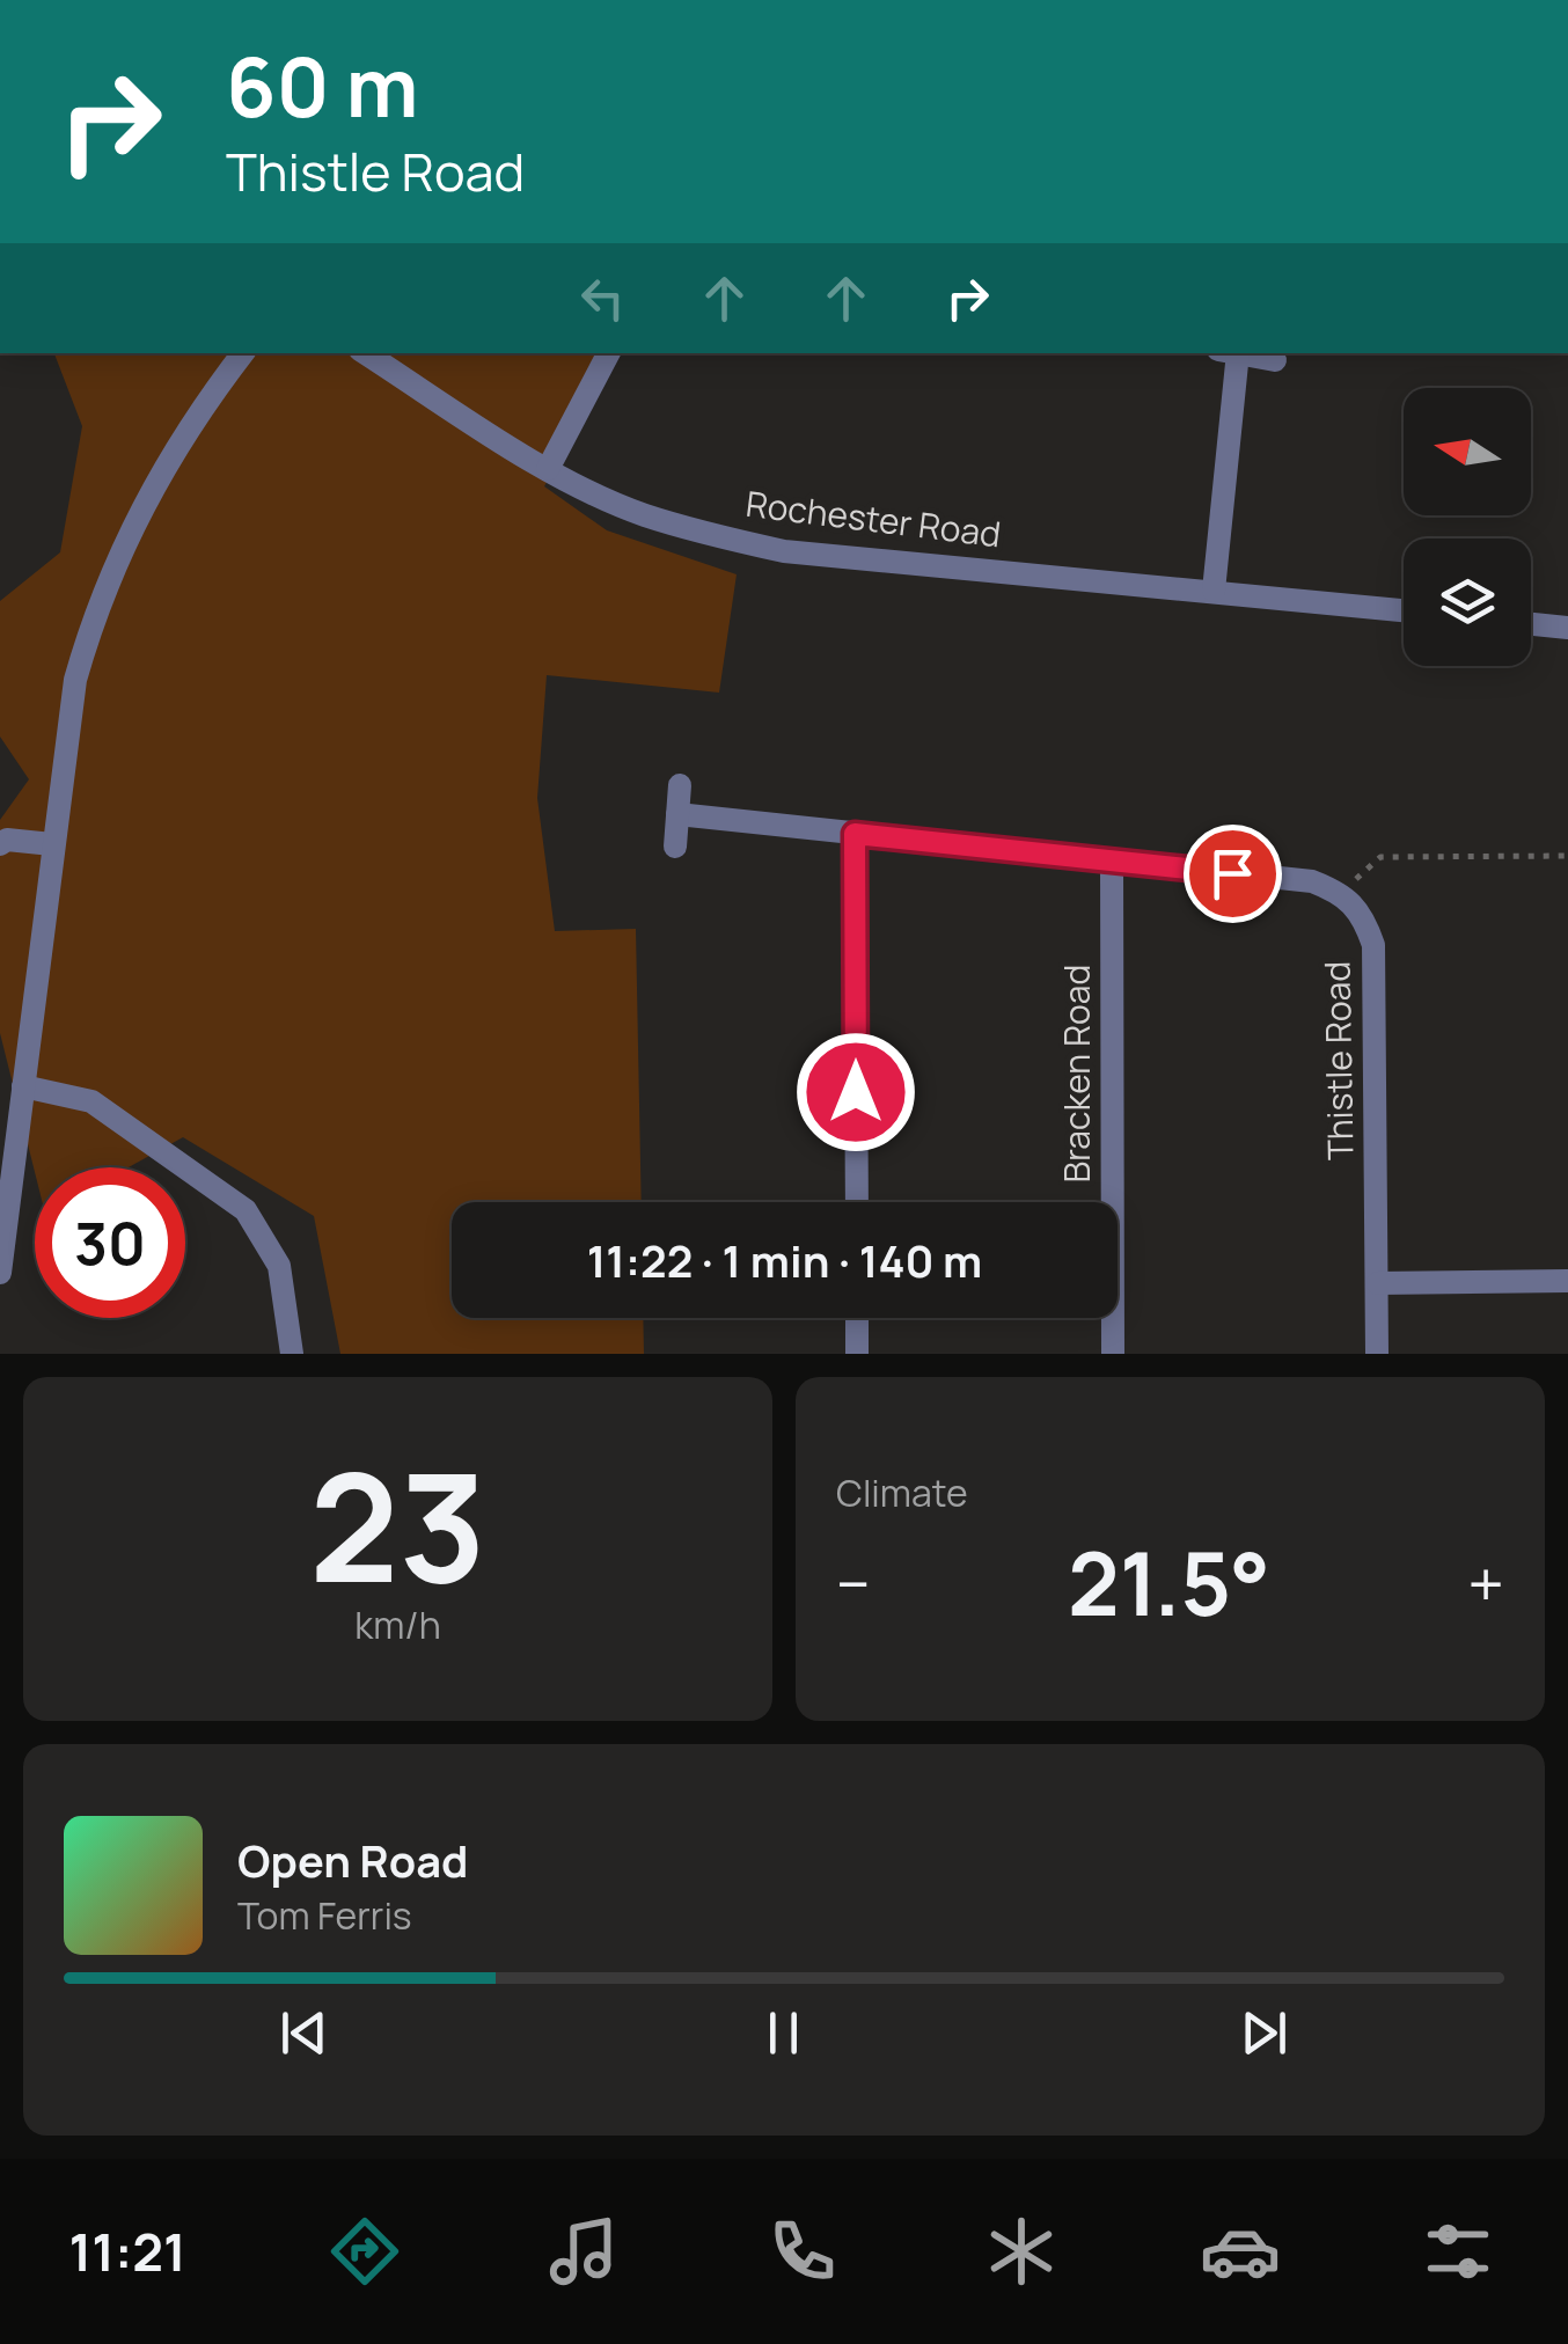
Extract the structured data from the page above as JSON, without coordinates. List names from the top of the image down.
{
  "streets": {
    "street": ["Rochester Road", "Thistle Road", "Bracken Road"]
  },
  "north": "left",
  "page": {
    "turn": ["60 m", "Thistle Road"],
    "limit": "30",
    "trip": "11:22 · 1 min · 140 m",
    "tile": [
      ["23", "km/h"],
      "Climate"
    ],
    "heat": ["−", "21.5°", "+"],
    "song": ["Open Road", "Tom Ferris"],
    "tabs": "11:21"
  }
}
